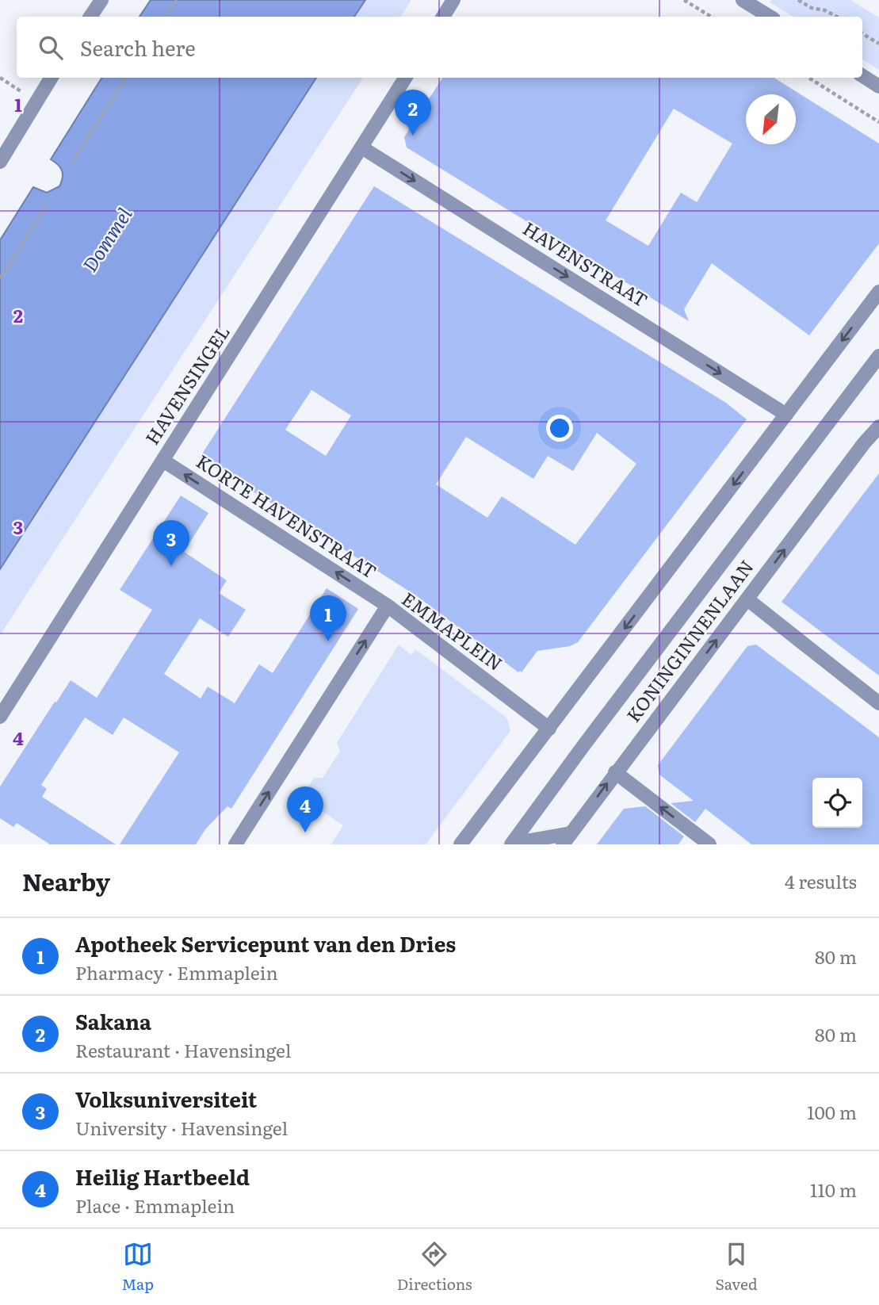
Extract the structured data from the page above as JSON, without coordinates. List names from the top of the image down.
{
  "streets": {
    "street": [
      "HAVENSTRAAT",
      "HAVENSINGEL",
      "KORTE HAVENSTRAAT",
      "EMMAPLEIN",
      "KONINGINNENLAAN"
    ]
  },
  "crossings": [
    ["HAVENSTRAAT", "HAVENSINGEL"],
    ["HAVENSINGEL", "KORTE HAVENSTRAAT"],
    ["KORTE HAVENSTRAAT", "EMMAPLEIN"]
  ],
  "one_way": ["HAVENSTRAAT", "KORTE HAVENSTRAAT", "EMMAPLEIN"],
  "water": ["Dommel"],
  "north": "bottom left",
  "page": {
    "search": "Search here",
    "pins": [
      "2",
      "3",
      "1",
      "4"
    ],
    "heading": ["Nearby", "4 results"],
    "list": [
      {
        "mark": "1",
        "name": "Apotheek Servicepunt van den Dries",
        "note": "Pharmacy · Emmaplein",
        "value": "80 m"
      },
      {
        "mark": "2",
        "name": "Sakana",
        "note": "Restaurant · Havensingel",
        "value": "80 m"
      },
      {
        "mark": "3",
        "name": "Volksuniversiteit",
        "note": "University · Havensingel",
        "value": "100 m"
      },
      {
        "mark": "4",
        "name": "Heilig Hartbeeld",
        "note": "Place · Emmaplein",
        "value": "110 m"
      }
    ],
    "nav": ["Map", "Directions", "Saved"]
  },
  "grid": {
    "rows": [
      "1",
      "2",
      "3",
      "4"
    ]
  }
}
